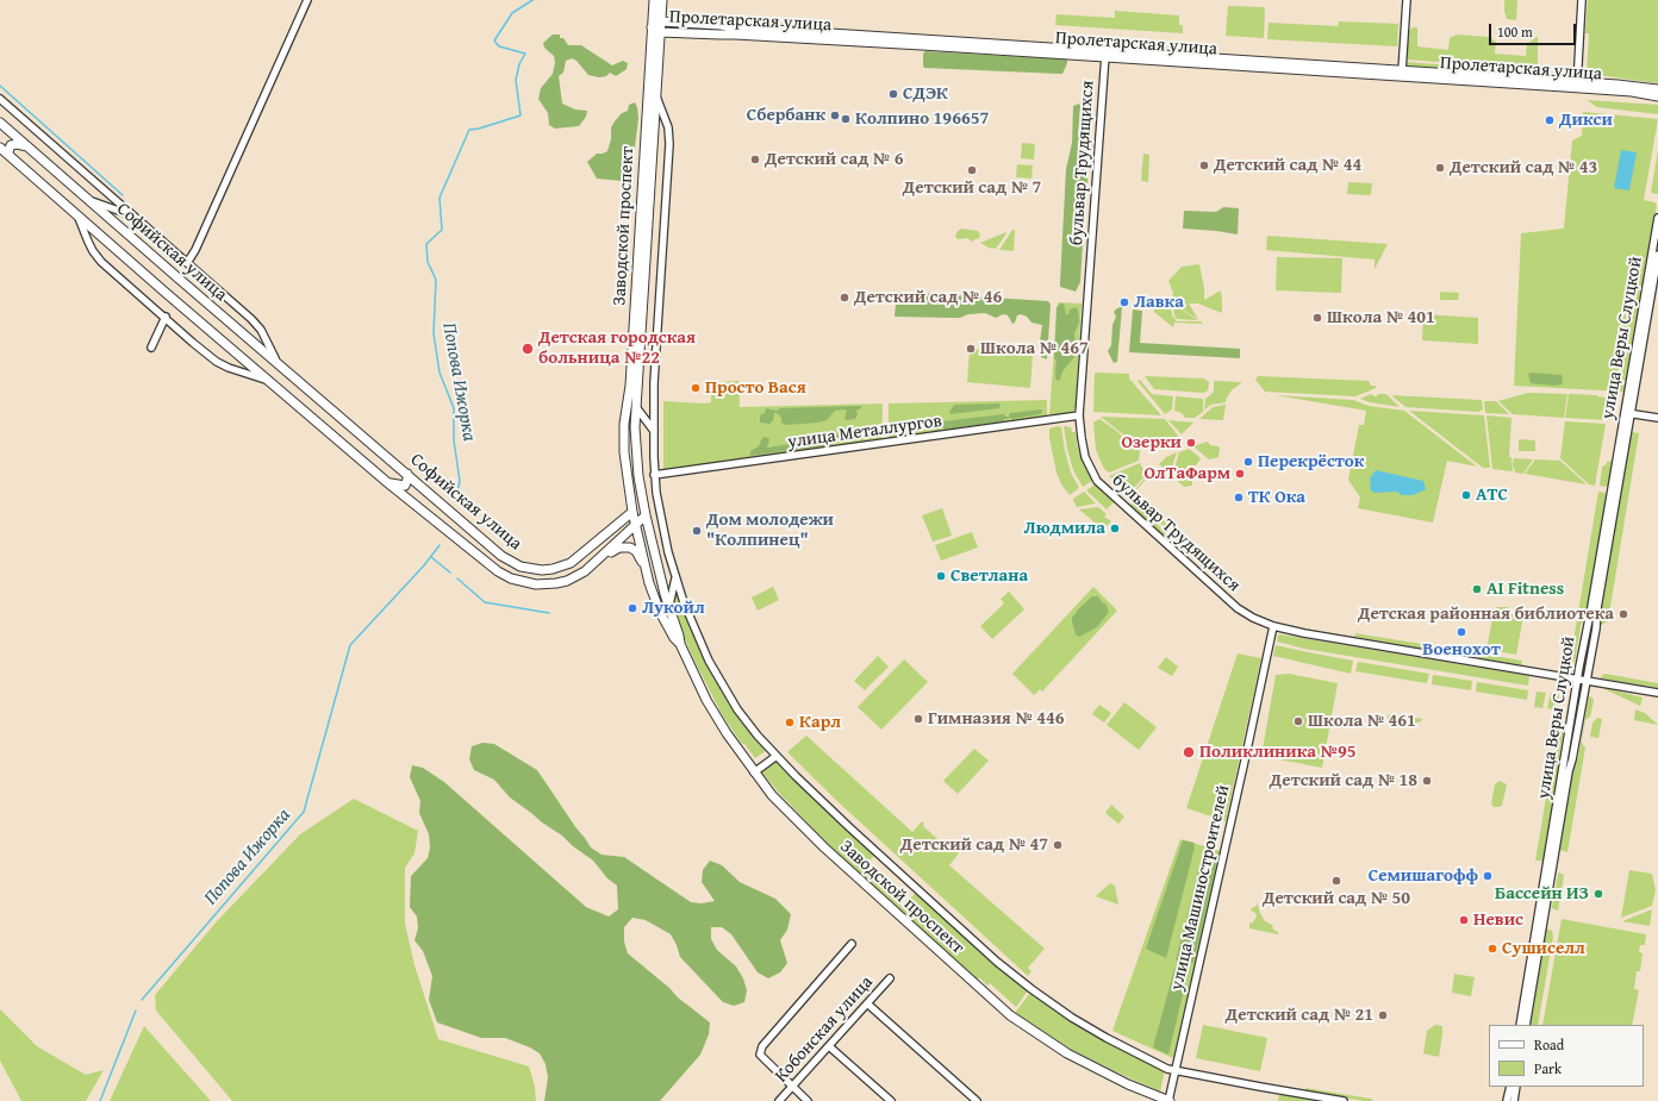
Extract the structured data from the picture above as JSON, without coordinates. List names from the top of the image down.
{
  "streets": {
    "main road": ["Пролетарская улица", "Заводской проспект", "Софийская улица"],
    "street": [
      "бульвар Трудящихся",
      "улица Веры Слуцкой",
      "улица Металлургов",
      "улица Машиностроителей",
      "Кобонская улица"
    ]
  },
  "crossings": [
    ["Пролетарская улица", "бульвар Трудящихся"],
    ["Пролетарская улица", "Заводской проспект"],
    ["бульвар Трудящихся", "улица Веры Слуцкой"],
    ["бульвар Трудящихся", "улица Металлургов"],
    ["бульвар Трудящихся", "улица Машиностроителей"],
    ["Заводской проспект", "Софийская улица"],
    ["Заводской проспект", "улица Машиностроителей"]
  ],
  "water": ["Попова Ижорка"],
  "places": [
    "СДЭК",
    "Сбербанк",
    "Колпино 196657",
    "Дикси",
    "Детский сад № 6",
    "Детский сад № 44",
    "Детский сад № 43",
    "Детский сад № 7",
    "Детский сад № 46",
    "Лавка",
    "Школа № 401",
    "Детская городская больница №22",
    "Школа № 467",
    "Просто Вася",
    "Озерки",
    "Перекрёсток",
    "ОлТаФарм",
    "АТС",
    "ТК Ока",
    "Людмила",
    "Дом молодежи \"Колпинец\"",
    "Светлана",
    "AI Fitness",
    "Лукойл",
    "Детская районная библиотека",
    "Военохот",
    "Гимназия № 446",
    "Школа № 461",
    "Карл",
    "Поликлиника №95",
    "Детский сад № 18",
    "Детский сад № 47",
    "Семишагофф",
    "Детский сад № 50",
    "Бассейн ИЗ",
    "Невис",
    "Сушиселл",
    "Детский сад № 21"
  ],
  "legend": ["Road", "Park"],
  "scale_bar": "100 m"
}
